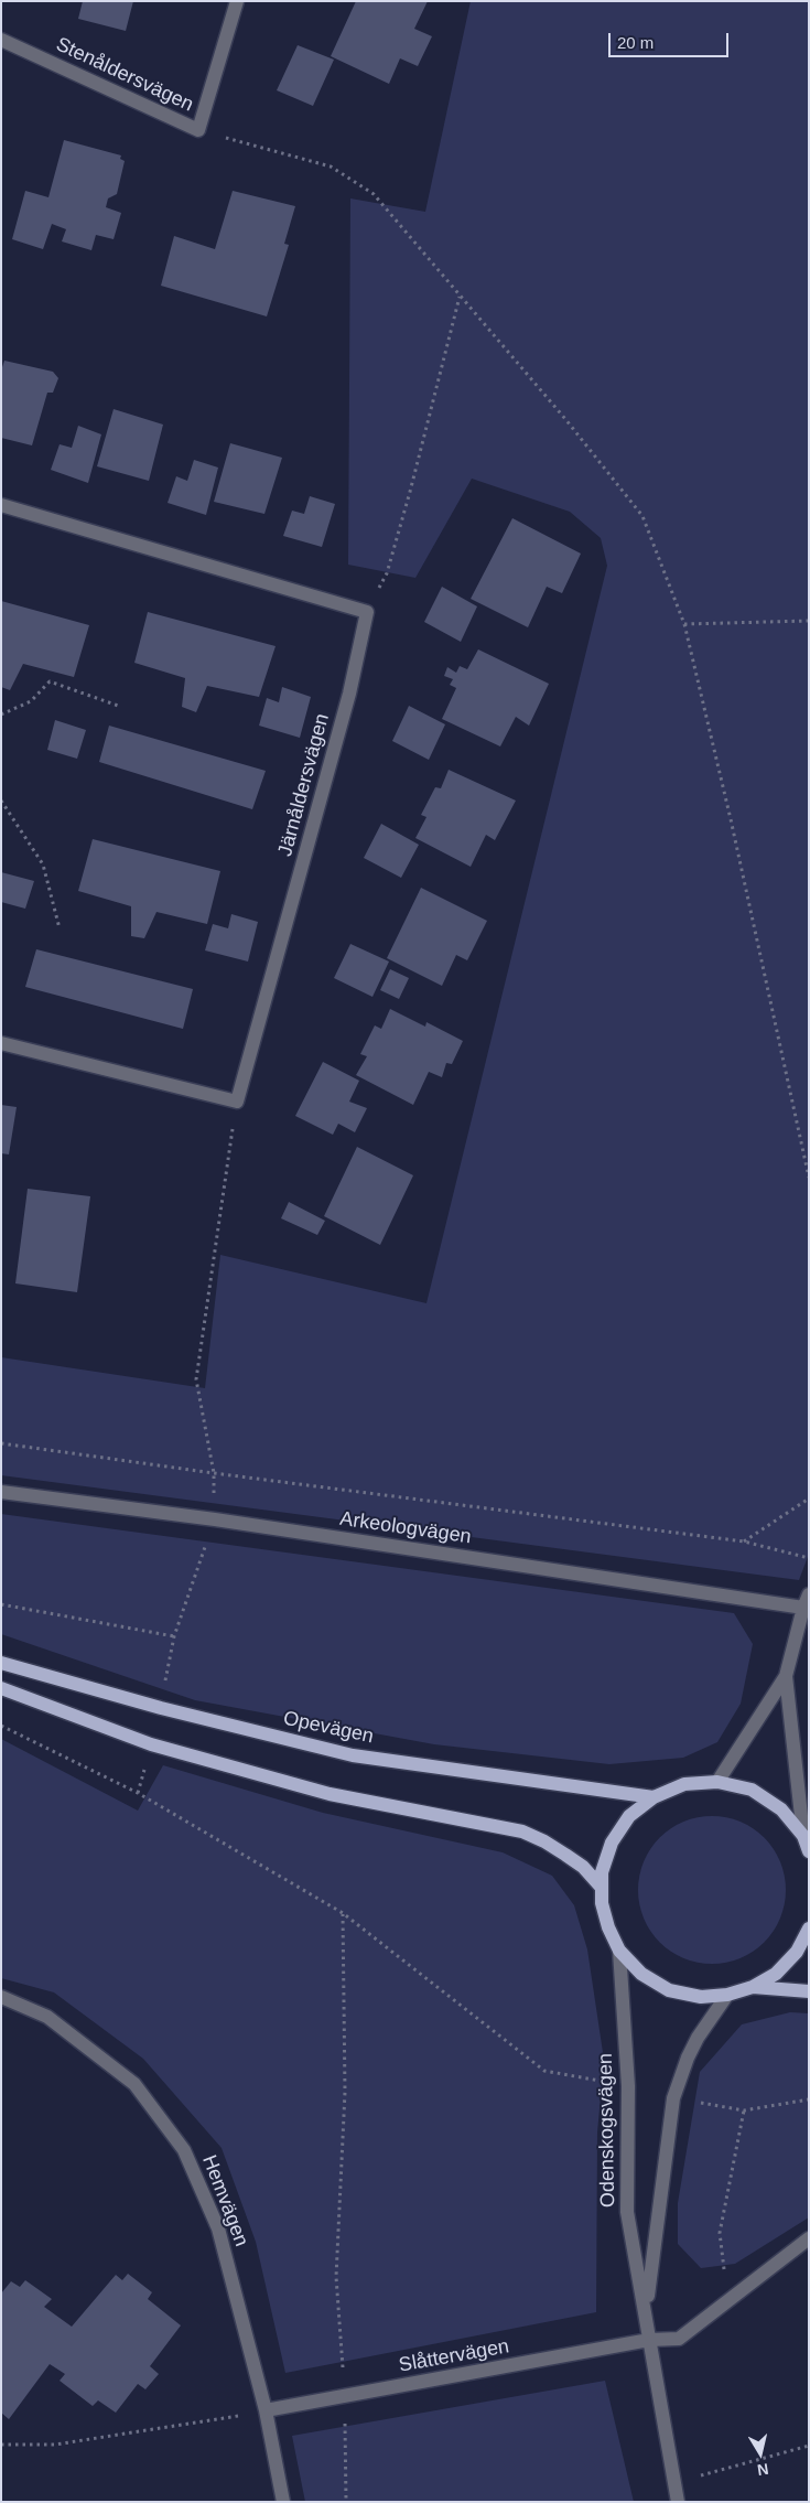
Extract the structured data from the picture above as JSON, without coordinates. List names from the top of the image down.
{
  "streets": {
    "main road": ["Opevägen"],
    "street": [
      "Stenåldersvägen",
      "Järnåldersvägen",
      "Arkeologvägen",
      "Odenskogsvägen",
      "Hemvägen",
      "Slåttervägen"
    ]
  },
  "crossings": [
    ["Odenskogsvägen", "Slåttervägen"],
    ["Hemvägen", "Slåttervägen"]
  ],
  "scale_bar": "20 m",
  "north": "bottom"
}
